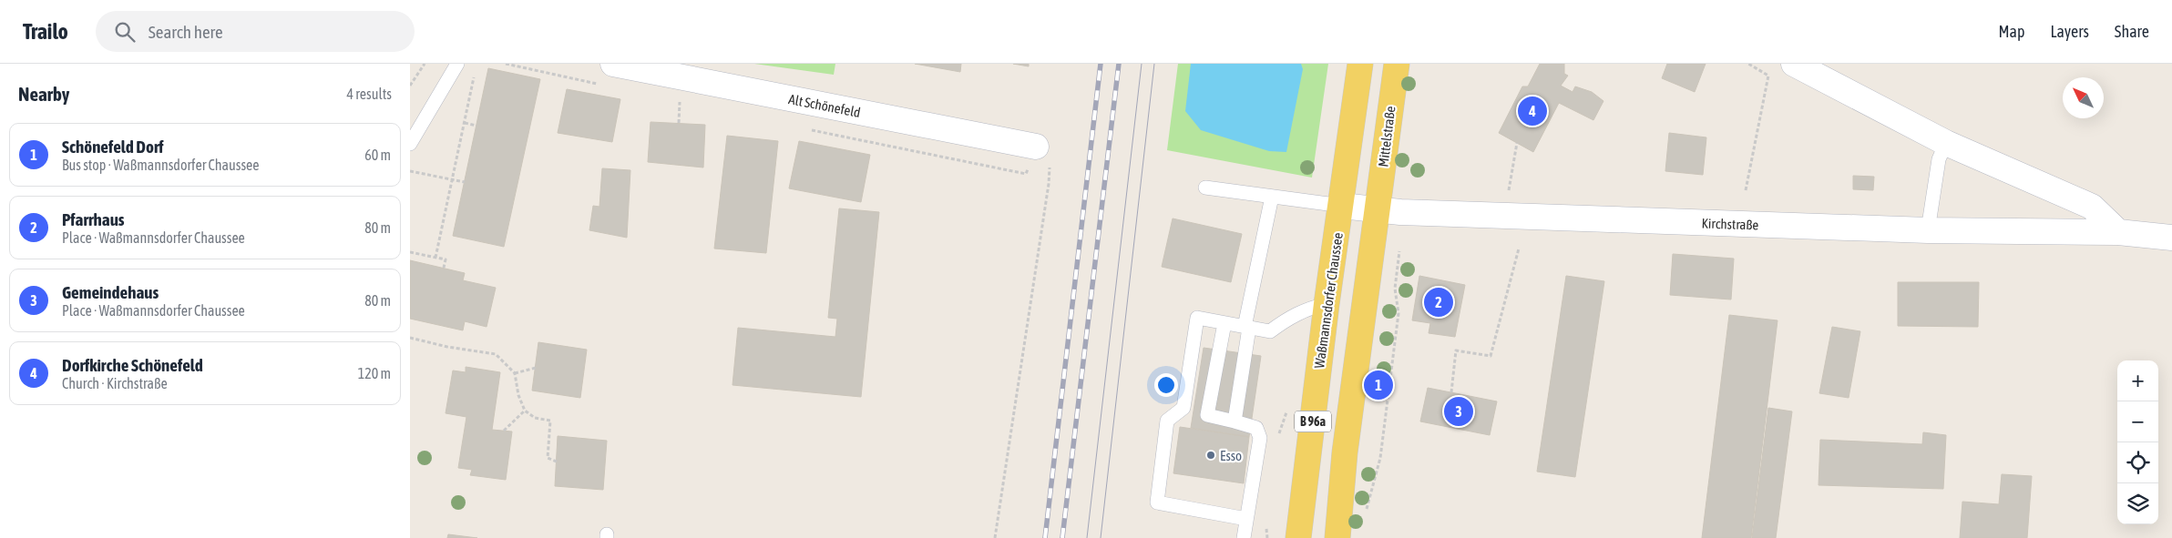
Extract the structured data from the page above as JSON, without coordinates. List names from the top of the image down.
{
  "streets": {
    "main road": ["Mittelstraße", "Waßmannsdorfer Chaussee", "B 96a"],
    "street": ["Alt Schönefeld", "Kirchstraße"]
  },
  "crossings": [
    ["Mittelstraße", "Kirchstraße"],
    ["Mittelstraße", "B 96a"],
    ["Kirchstraße", "Waßmannsdorfer Chaussee"],
    ["Kirchstraße", "B 96a"]
  ],
  "places": ["Esso"],
  "north": "top left",
  "page": {
    "header": "Trailo",
    "search": "Search here",
    "nav": ["Map", "Layers", "Share"],
    "heading": ["Nearby", "4 results"],
    "pins": [
      "4",
      "2",
      "1",
      "3"
    ],
    "list": [
      {
        "mark": "1",
        "name": "Schönefeld Dorf",
        "note": "Bus stop · Waßmannsdorfer Chaussee",
        "value": "60 m"
      },
      {
        "mark": "2",
        "name": "Pfarrhaus",
        "note": "Place · Waßmannsdorfer Chaussee",
        "value": "80 m"
      },
      {
        "mark": "3",
        "name": "Gemeindehaus",
        "note": "Place · Waßmannsdorfer Chaussee",
        "value": "80 m"
      },
      {
        "mark": "4",
        "name": "Dorfkirche Schönefeld",
        "note": "Church · Kirchstraße",
        "value": "120 m"
      }
    ],
    "map_buttons": ["+", "−"]
  }
}
